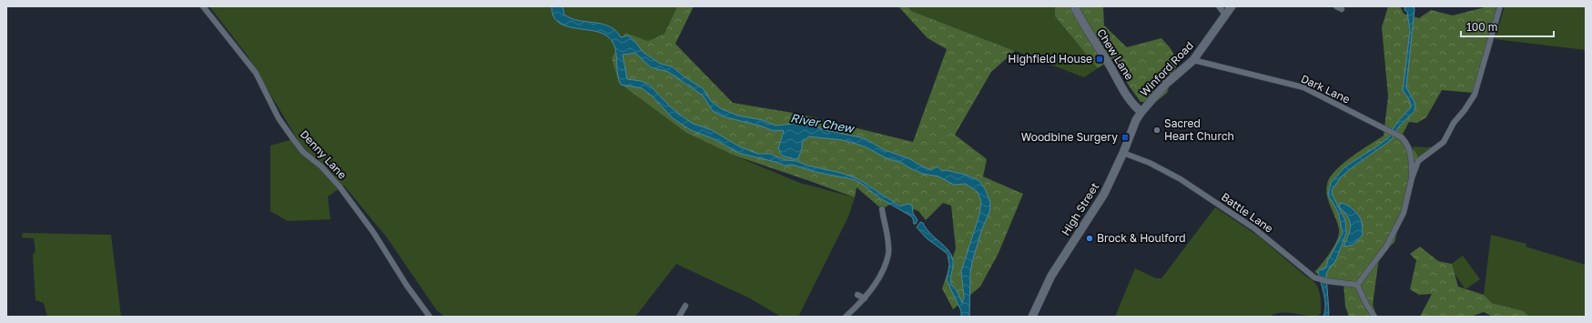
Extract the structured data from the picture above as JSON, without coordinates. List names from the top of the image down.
{
  "streets": {
    "main road": ["Chew Lane", "Winford Road", "High Street"],
    "street": ["Dark Lane", "Denny Lane", "Battle Lane"]
  },
  "crossings": [
    ["Chew Lane", "Winford Road"],
    ["Chew Lane", "High Street"],
    ["Winford Road", "Dark Lane"],
    ["Winford Road", "High Street"],
    ["High Street", "Battle Lane"]
  ],
  "water": ["River Chew"],
  "places": {
    "transit": ["Highfield House", "Woodbine Surgery"],
    "other": ["Sacred Heart Church", "Brock & Houlford"]
  },
  "scale_bar": "100 m"
}
